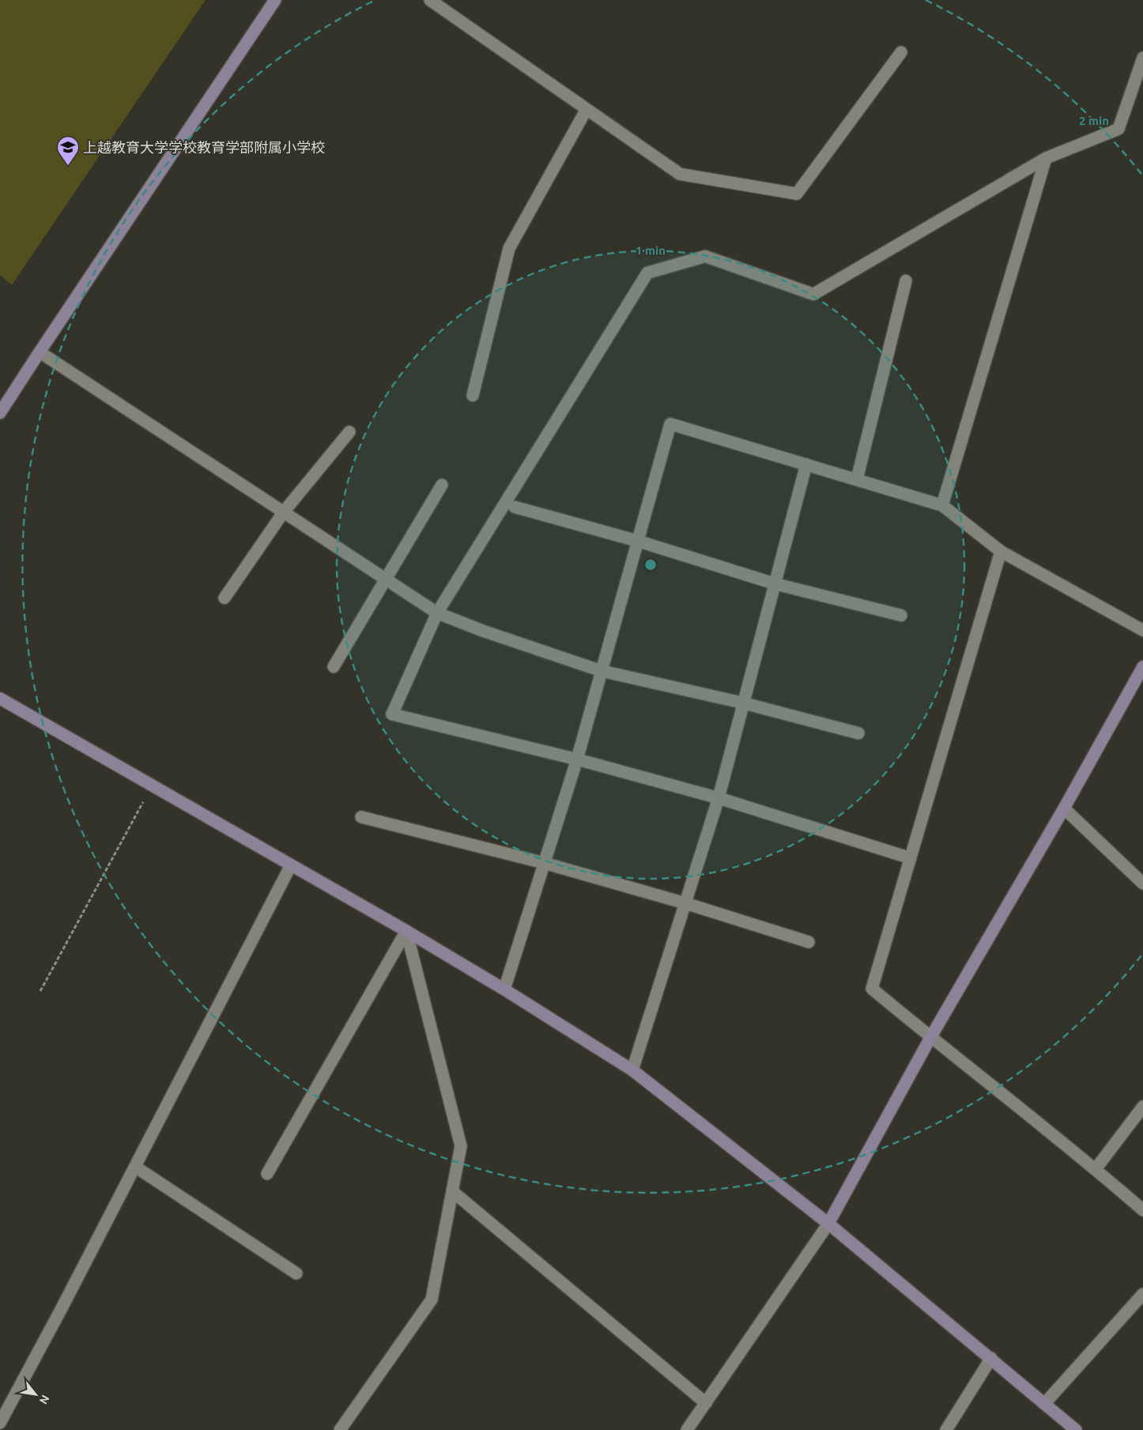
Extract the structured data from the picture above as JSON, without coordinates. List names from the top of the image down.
{
  "places": {
    "school or university": ["上越教育大学学校教育学部附属小学校"]
  },
  "north": "bottom right",
  "rings": ["2 min", "1 min"]
}
